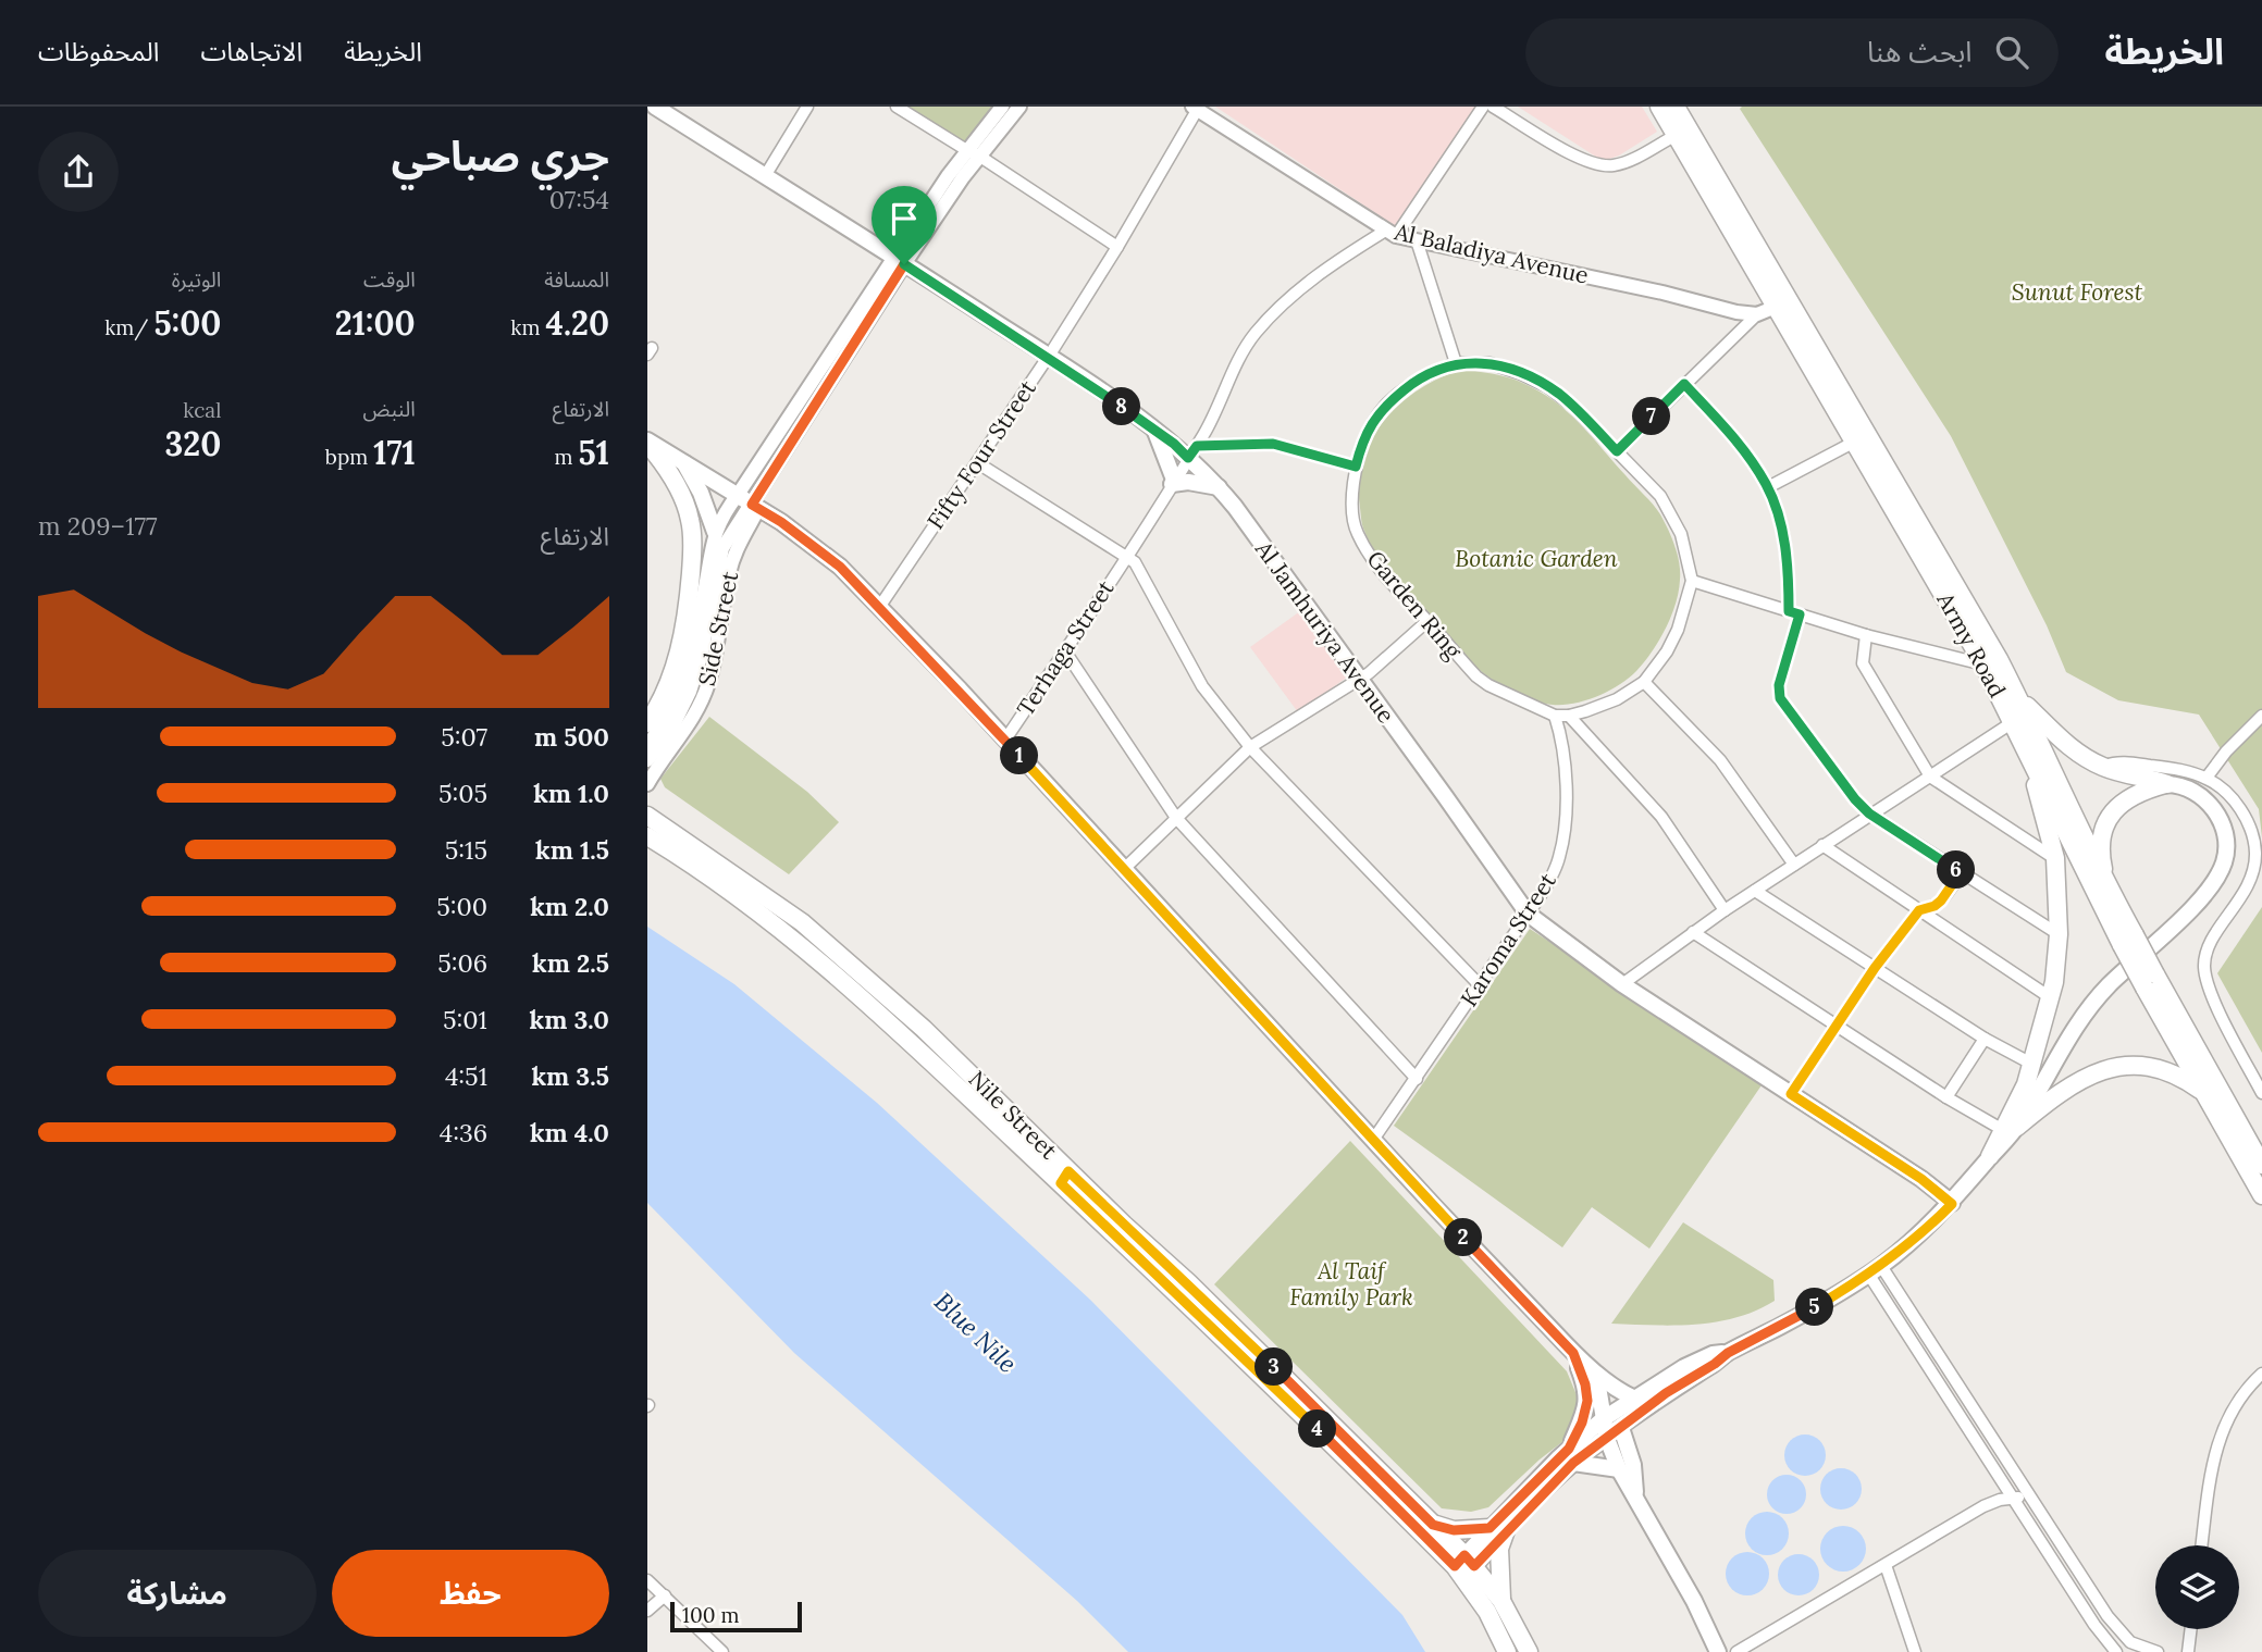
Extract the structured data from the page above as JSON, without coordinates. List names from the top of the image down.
{
  "streets": {
    "main road": ["Al Jamhuriya Avenue", "Army Road", "Nile Street"],
    "street": [
      "Al Baladiya Avenue",
      "Fifty Four Street",
      "Garden Ring",
      "Side Street",
      "Terhaga Street",
      "Karoma Street"
    ]
  },
  "crossings": [
    ["Al Baladiya Avenue", "Fifty Four Street"],
    ["Al Baladiya Avenue", "Terhaga Street"],
    ["Fifty Four Street", "Al Jamhuriya Avenue"],
    ["Garden Ring", "Karoma Street"],
    ["Al Jamhuriya Avenue", "Terhaga Street"],
    ["Al Jamhuriya Avenue", "Karoma Street"]
  ],
  "water": ["Blue Nile"],
  "parks": ["Sunut Forest", "Botanic Garden", "Al Taif Family Park"],
  "scale_bar": "100 m",
  "page": {
    "header": "الخريطة",
    "search": "ابحث هنا",
    "nav": ["الخريطة", "الاتجاهات", "المحفوظات"],
    "heading": ["جري صباحي", "07:54"],
    "stats": [
      ["المسافة", "4.20 km"],
      ["الوقت", "21:00"],
      ["الوتيرة", "5:00 /km"],
      ["الارتفاع", "51 m"],
      ["النبض", "171 bpm"],
      ["kcal", "320"]
    ],
    "pins": [
      "8",
      "7",
      "1",
      "6",
      "2",
      "5",
      "3",
      "4"
    ],
    "chart": ["الارتفاع", "177–209 m"],
    "list": [
      {
        "name": "500 m",
        "note": "5:07"
      },
      {
        "name": "1.0 km",
        "note": "5:05"
      },
      {
        "name": "1.5 km",
        "note": "5:15"
      },
      {
        "name": "2.0 km",
        "note": "5:00"
      },
      {
        "name": "2.5 km",
        "note": "5:06"
      },
      {
        "name": "3.0 km",
        "note": "5:01"
      },
      {
        "name": "3.5 km",
        "note": "4:51"
      },
      {
        "name": "4.0 km",
        "note": "4:36"
      }
    ],
    "buttons": ["حفظ", "مشاركة"],
    "scale": "100 m"
  }
}
